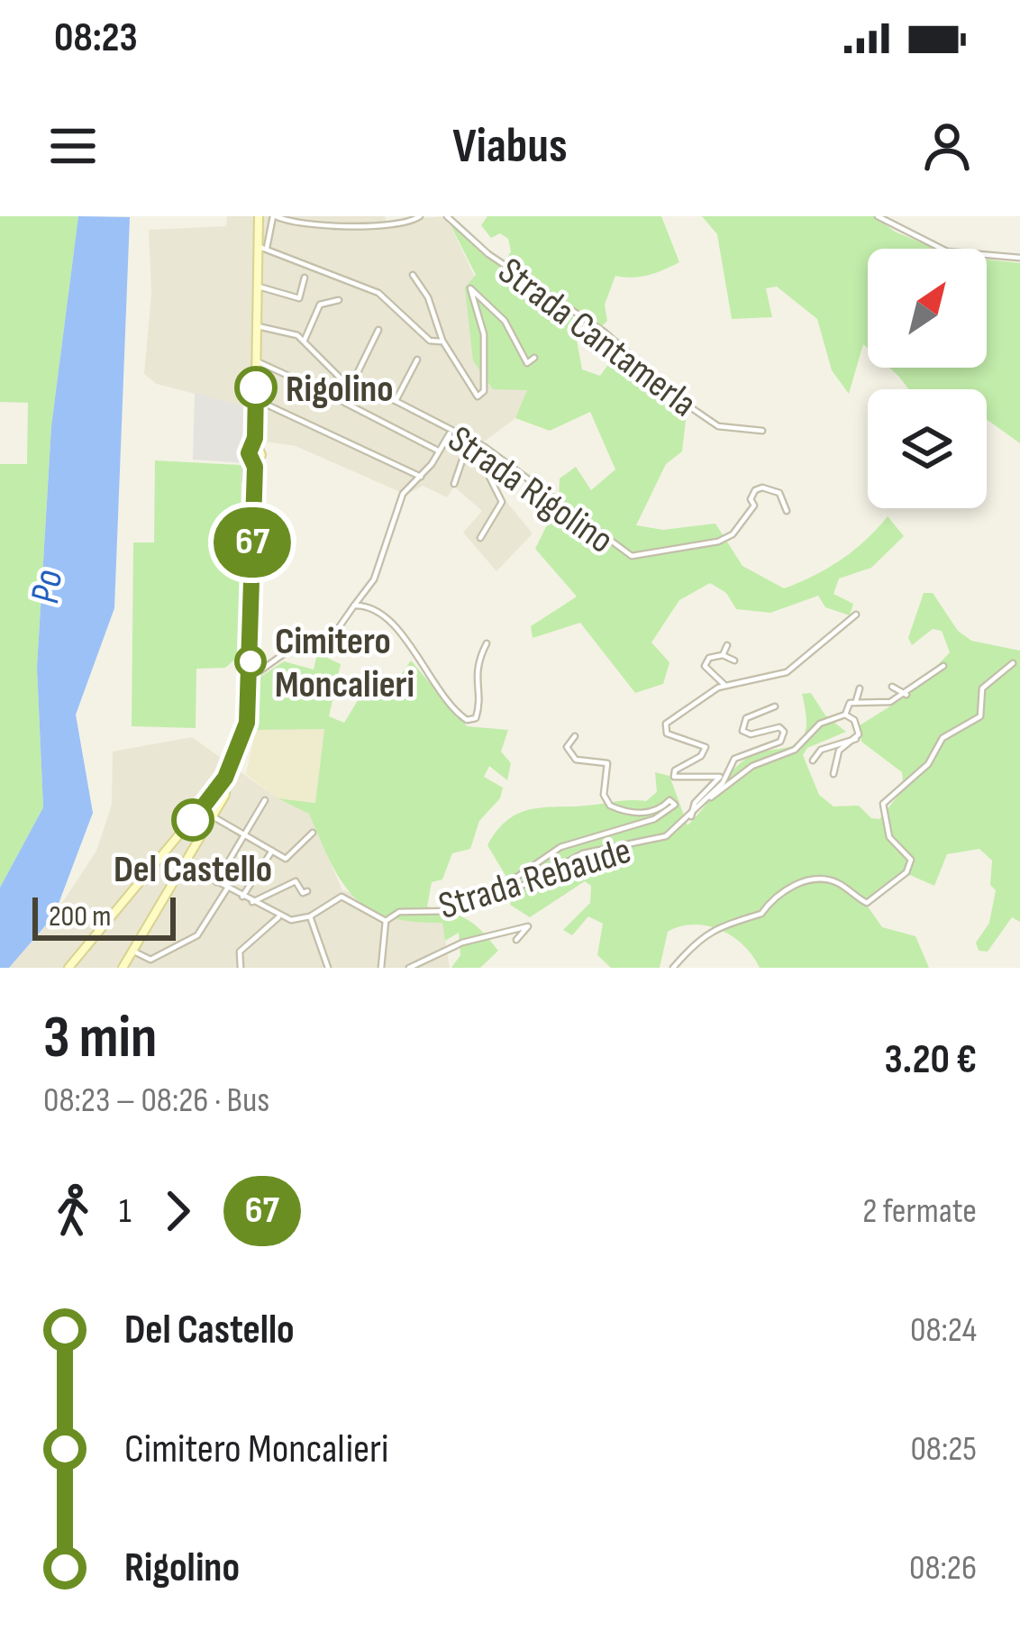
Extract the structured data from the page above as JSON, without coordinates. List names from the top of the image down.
{
  "streets": {
    "street": ["Strada Cantamerla", "Strada Rigolino", "Strada Rebaude"]
  },
  "water": ["Po"],
  "places": ["Rigolino", "Cimitero Moncalieri", "Del Castello"],
  "lines": ["bus line 67"],
  "scale_bar": "200 m",
  "north": "top right",
  "page": {
    "status": "08:23",
    "header": "Viabus",
    "on_map": "67",
    "scale": "200 m",
    "heading": ["3 min", "08:23 – 08:26 · Bus", "3.20 €"],
    "legs": ["1", "67", "2 fermate"],
    "list": [
      {
        "name": "Del Castello",
        "value": "08:24"
      },
      {
        "name": "Cimitero Moncalieri",
        "value": "08:25"
      },
      {
        "name": "Rigolino",
        "value": "08:26"
      }
    ]
  }
}
